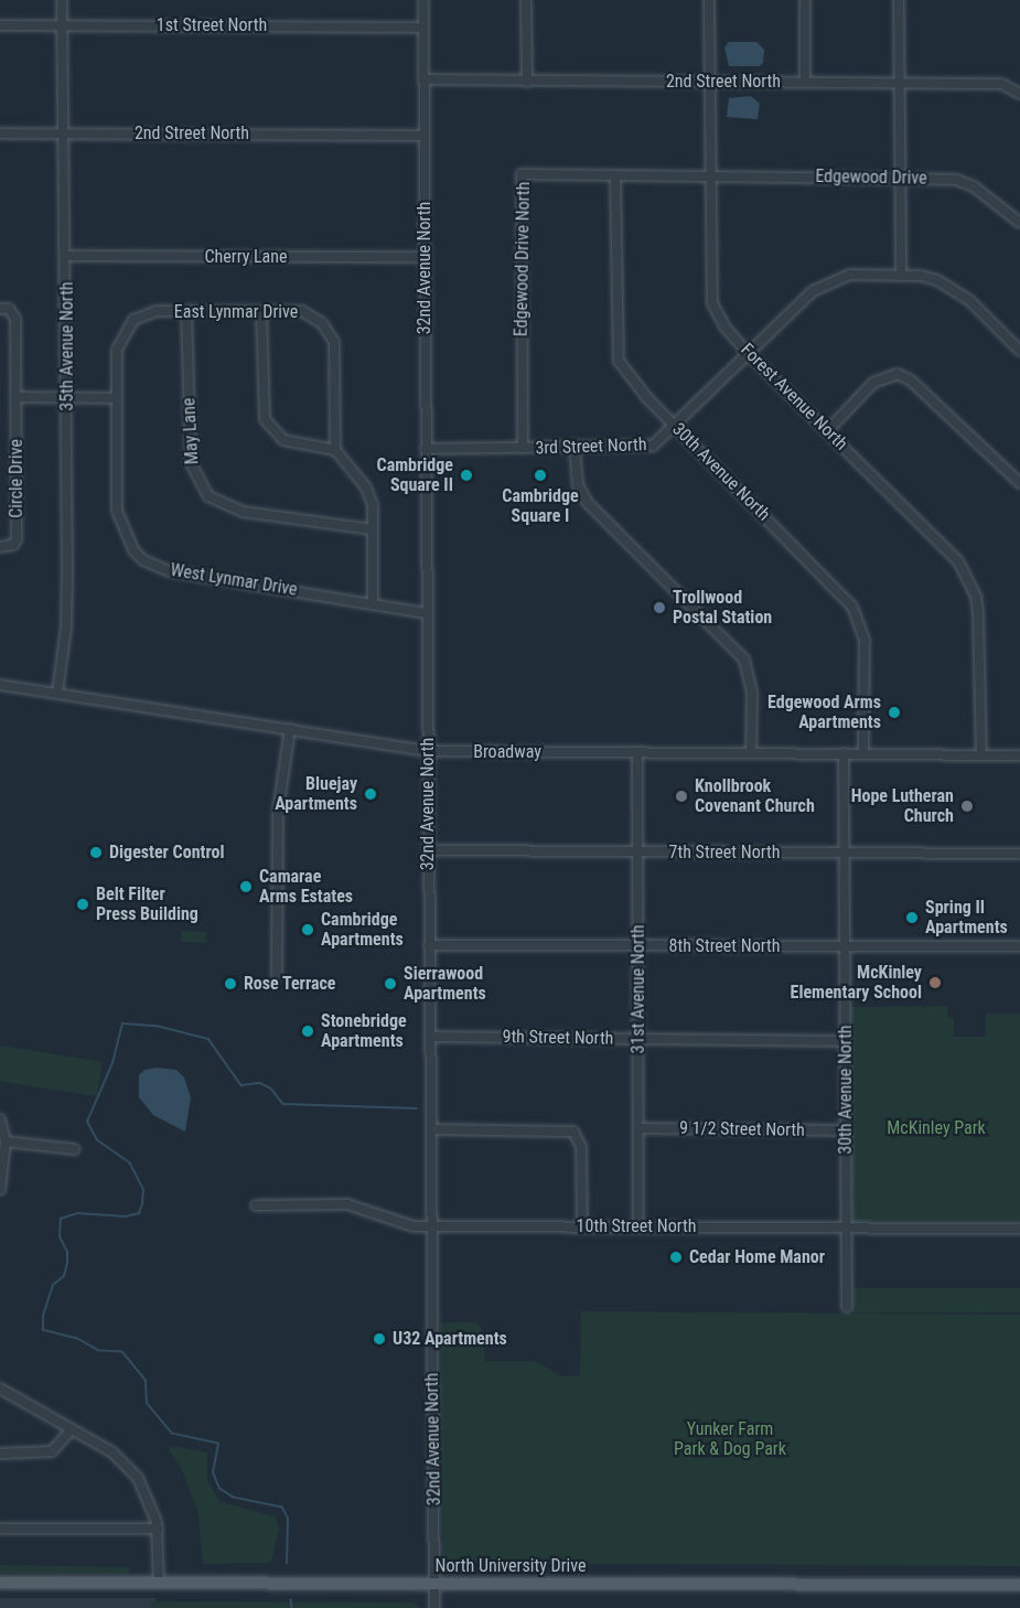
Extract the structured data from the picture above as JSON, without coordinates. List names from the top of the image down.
{
  "streets": {
    "main road": ["North University Drive"],
    "street": [
      "1st Street North",
      "2nd Street North",
      "Edgewood Drive",
      "Cherry Lane",
      "Edgewood Drive North",
      "32nd Avenue North",
      "East Lynmar Drive",
      "35th Avenue North",
      "Forest Avenue North",
      "May Lane",
      "3rd Street North",
      "30th Avenue North",
      "Circle Drive",
      "West Lynmar Drive",
      "Broadway",
      "7th Street North",
      "8th Street North",
      "31st Avenue North",
      "9th Street North",
      "9 1/2 Street North",
      "10th Street North"
    ]
  },
  "crossings": [
    ["1st Street North", "32nd Avenue North"],
    ["1st Street North", "35th Avenue North"],
    ["2nd Street North", "32nd Avenue North"],
    ["2nd Street North", "35th Avenue North"],
    ["2nd Street North", "Forest Avenue North"],
    ["Edgewood Drive", "Edgewood Drive North"],
    ["Edgewood Drive", "Forest Avenue North"],
    ["Cherry Lane", "32nd Avenue North"],
    ["Cherry Lane", "35th Avenue North"],
    ["Edgewood Drive North", "Forest Avenue North"],
    ["Edgewood Drive North", "3rd Street North"],
    ["Edgewood Drive North", "30th Avenue North"],
    ["32nd Avenue North", "3rd Street North"],
    ["32nd Avenue North", "West Lynmar Drive"],
    ["32nd Avenue North", "Broadway"],
    ["32nd Avenue North", "7th Street North"],
    ["32nd Avenue North", "8th Street North"],
    ["32nd Avenue North", "9th Street North"],
    ["32nd Avenue North", "10th Street North"],
    ["32nd Avenue North", "North University Drive"],
    ["East Lynmar Drive", "May Lane"],
    ["East Lynmar Drive", "West Lynmar Drive"],
    ["35th Avenue North", "Broadway"],
    ["Forest Avenue North", "3rd Street North"],
    ["Forest Avenue North", "Broadway"],
    ["3rd Street North", "30th Avenue North"],
    ["30th Avenue North", "Broadway"],
    ["30th Avenue North", "7th Street North"],
    ["30th Avenue North", "8th Street North"],
    ["30th Avenue North", "9th Street North"],
    ["30th Avenue North", "9 1/2 Street North"],
    ["30th Avenue North", "10th Street North"],
    ["Broadway", "31st Avenue North"],
    ["7th Street North", "31st Avenue North"],
    ["8th Street North", "31st Avenue North"],
    ["31st Avenue North", "9th Street North"],
    ["31st Avenue North", "9 1/2 Street North"],
    ["31st Avenue North", "10th Street North"]
  ],
  "parks": ["McKinley Park", "Yunker Farm Park & Dog Park"],
  "places": [
    "Cambridge Square II",
    "Cambridge Square I",
    "Trollwood Postal Station",
    "Edgewood Arms Apartments",
    "Bluejay Apartments",
    "Knollbrook Covenant Church",
    "Hope Lutheran Church",
    "Digester Control",
    "Camarae Arms Estates",
    "Belt Filter Press Building",
    "Spring II Apartments",
    "Cambridge Apartments",
    "McKinley Elementary School",
    "Rose Terrace",
    "Sierrawood Apartments",
    "Stonebridge Apartments",
    "Cedar Home Manor",
    "U32 Apartments"
  ]
}
